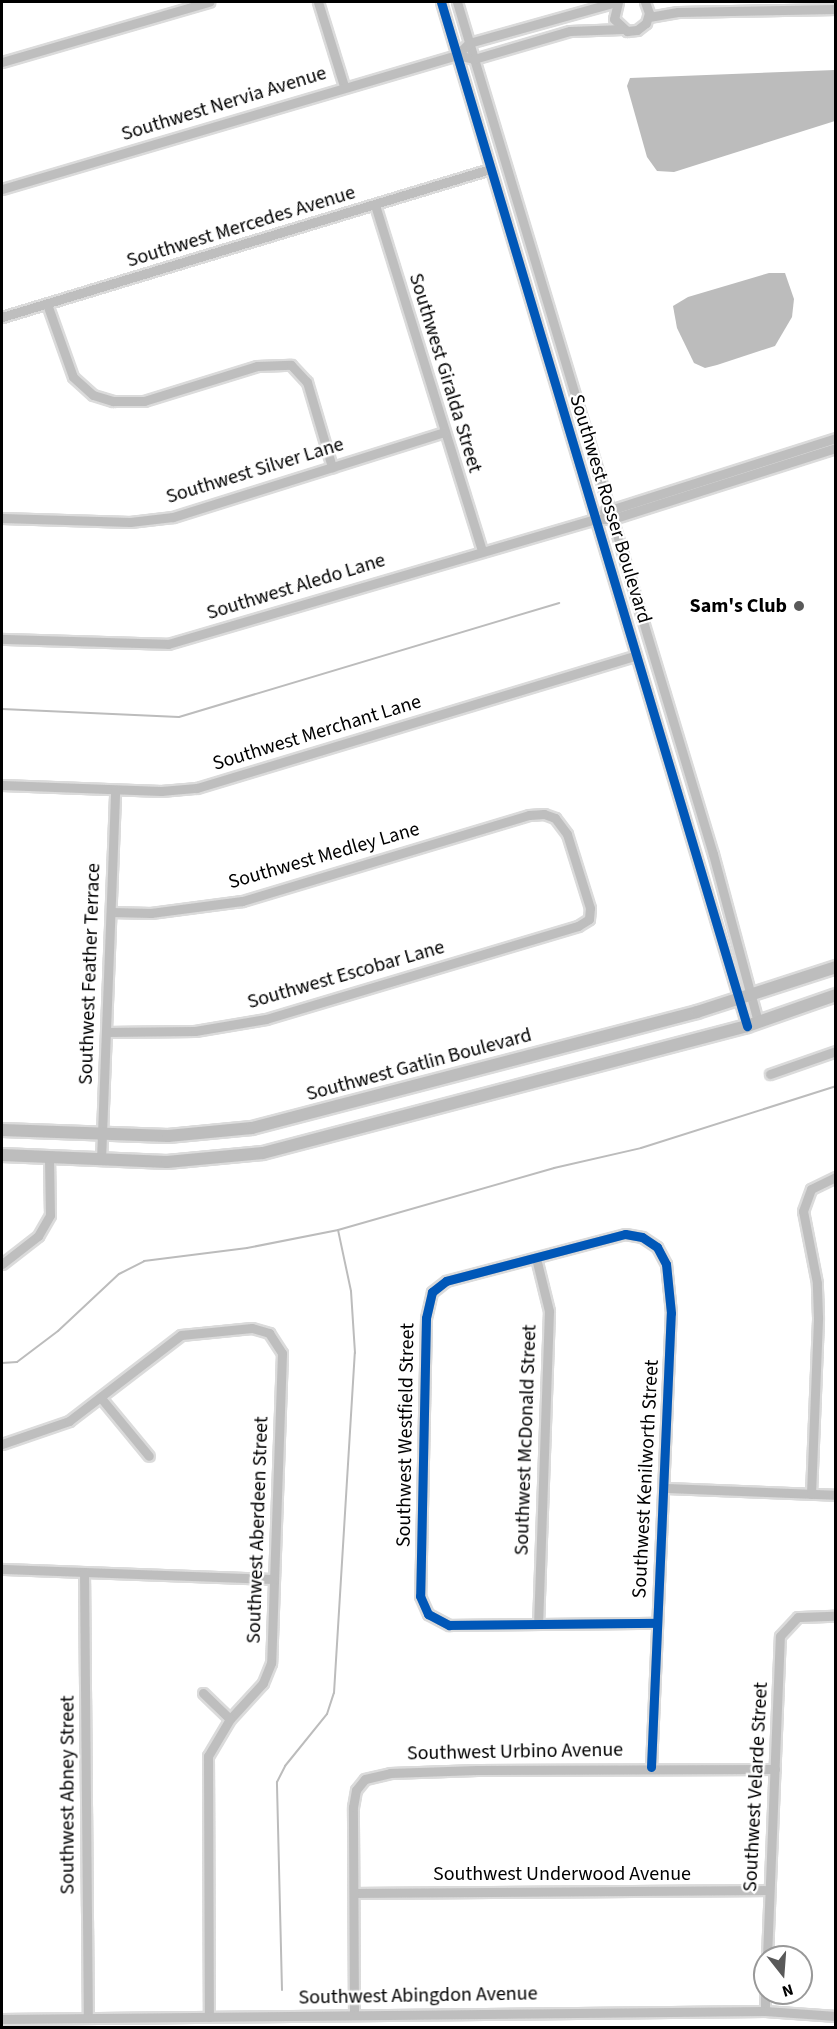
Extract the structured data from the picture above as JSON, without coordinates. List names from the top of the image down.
{
  "streets": {
    "main road": ["Southwest Gatlin Boulevard"],
    "street": [
      "Southwest Nervia Avenue",
      "Southwest Mercedes Avenue",
      "Southwest Giralda Street",
      "Southwest Silver Lane",
      "Southwest Rosser Boulevard",
      "Southwest Aledo Lane",
      "Southwest Merchant Lane",
      "Southwest Medley Lane",
      "Southwest Feather Terrace",
      "Southwest Escobar Lane",
      "Southwest Westfield Street",
      "Southwest McDonald Street",
      "Southwest Kenilworth Street",
      "Southwest Aberdeen Street",
      "Southwest Urbino Avenue",
      "Southwest Velarde Street",
      "Southwest Abney Street",
      "Southwest Underwood Avenue",
      "Southwest Abingdon Avenue"
    ]
  },
  "crossings": [
    ["Southwest Nervia Avenue", "Southwest Rosser Boulevard"],
    ["Southwest Mercedes Avenue", "Southwest Giralda Street"],
    ["Southwest Mercedes Avenue", "Southwest Rosser Boulevard"],
    ["Southwest Giralda Street", "Southwest Silver Lane"],
    ["Southwest Giralda Street", "Southwest Aledo Lane"],
    ["Southwest Rosser Boulevard", "Southwest Aledo Lane"],
    ["Southwest Rosser Boulevard", "Southwest Merchant Lane"],
    ["Southwest Rosser Boulevard", "Southwest Gatlin Boulevard"],
    ["Southwest Merchant Lane", "Southwest Feather Terrace"],
    ["Southwest Medley Lane", "Southwest Feather Terrace"],
    ["Southwest Medley Lane", "Southwest Escobar Lane"],
    ["Southwest Feather Terrace", "Southwest Escobar Lane"],
    ["Southwest Feather Terrace", "Southwest Gatlin Boulevard"],
    ["Southwest Westfield Street", "Southwest McDonald Street"],
    ["Southwest Westfield Street", "Southwest Kenilworth Street"],
    ["Southwest McDonald Street", "Southwest Kenilworth Street"],
    ["Southwest Kenilworth Street", "Southwest Urbino Avenue"],
    ["Southwest Aberdeen Street", "Southwest Abingdon Avenue"],
    ["Southwest Urbino Avenue", "Southwest Velarde Street"],
    ["Southwest Urbino Avenue", "Southwest Underwood Avenue"],
    ["Southwest Velarde Street", "Southwest Underwood Avenue"],
    ["Southwest Abney Street", "Southwest Abingdon Avenue"]
  ],
  "places": ["Sam's Club"],
  "north": "bottom"
}
